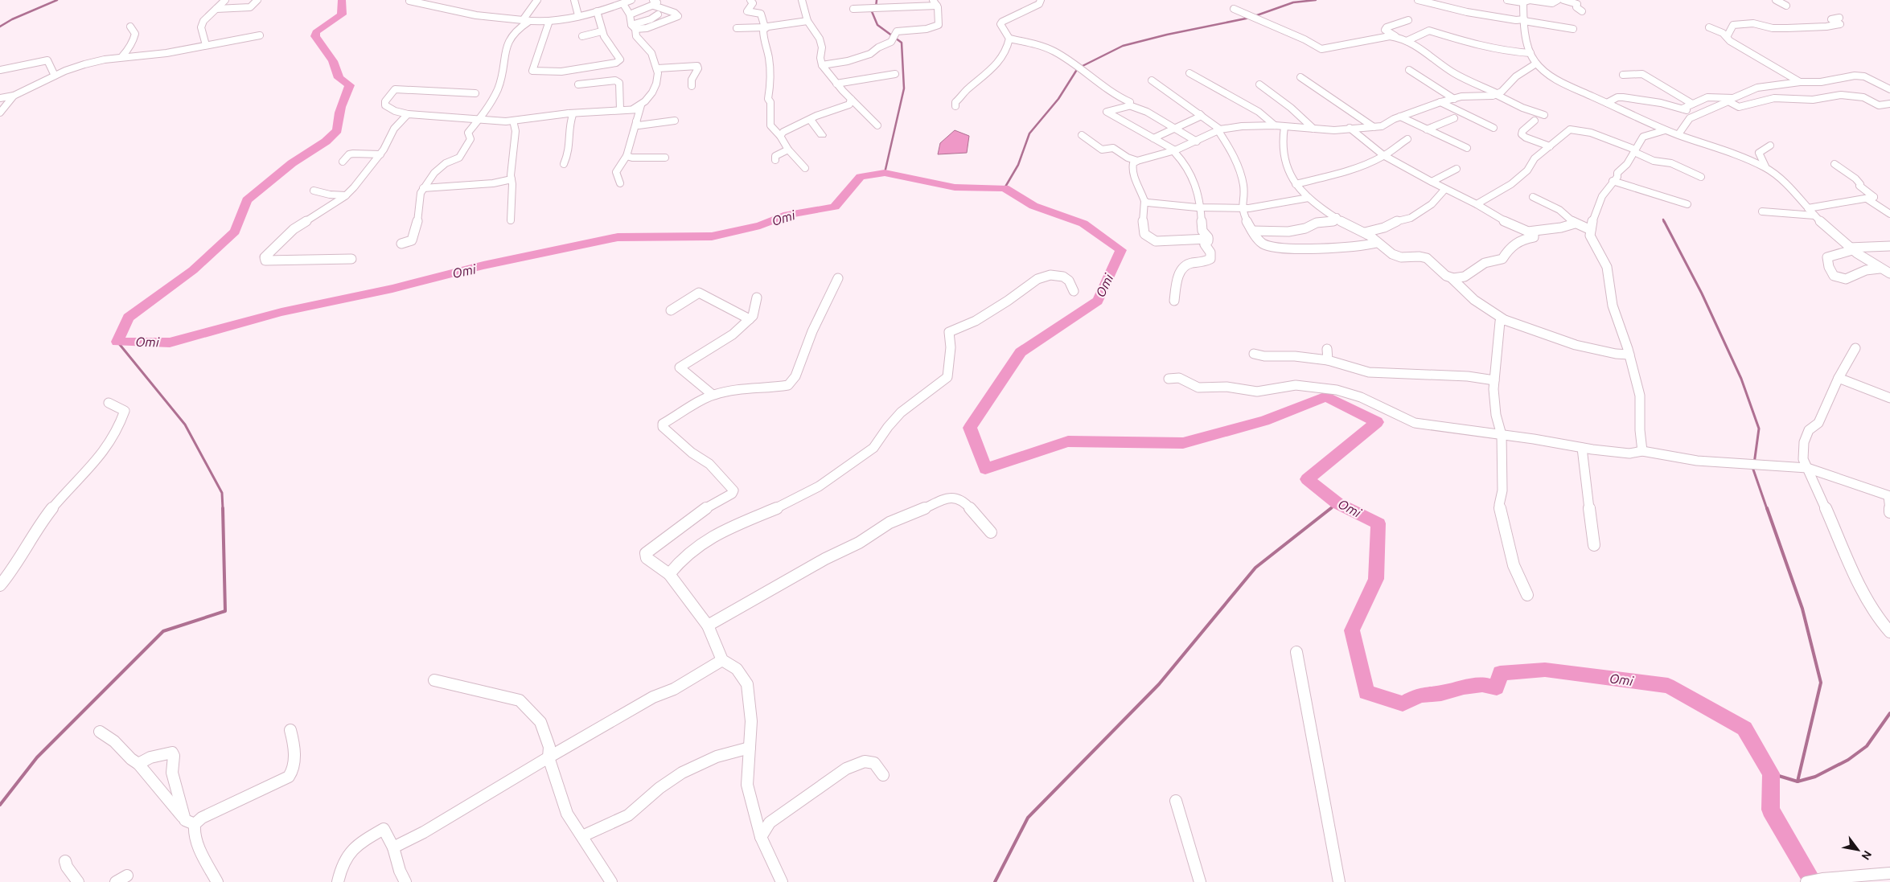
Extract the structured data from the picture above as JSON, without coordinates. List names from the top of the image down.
{
  "water": ["Omi"],
  "north": "bottom right"
}
